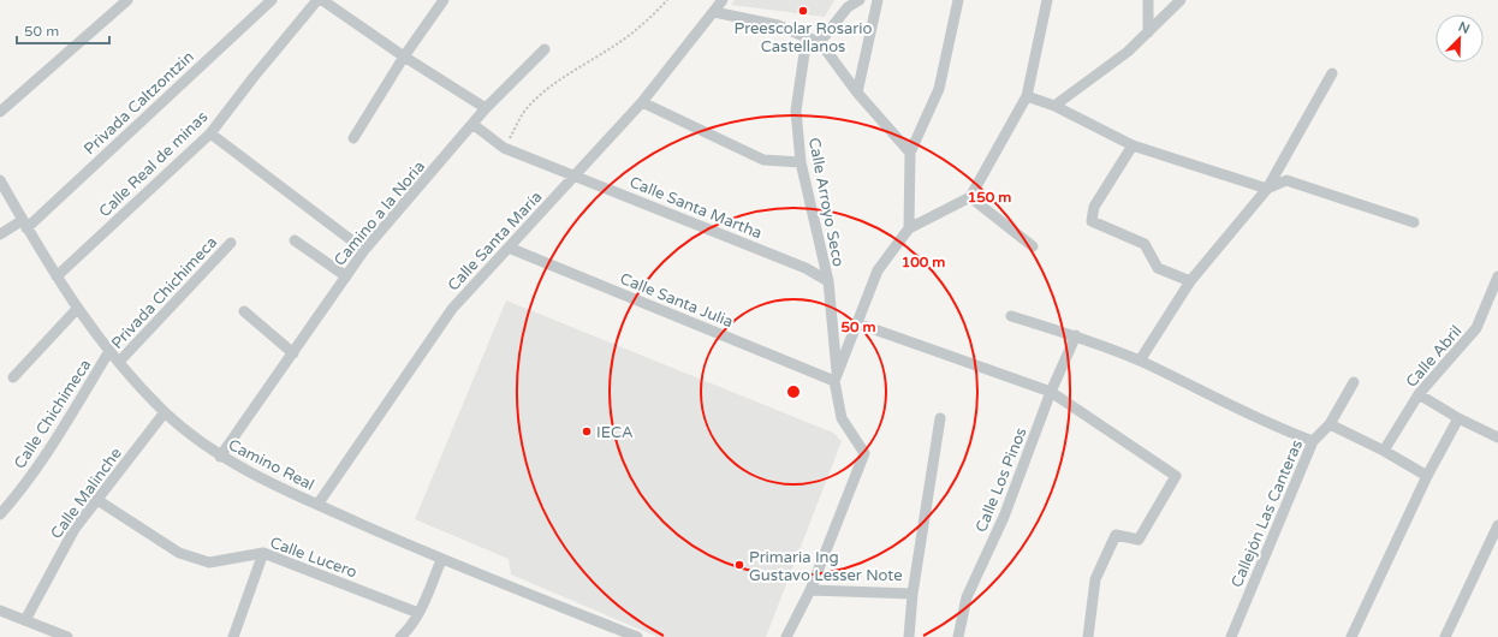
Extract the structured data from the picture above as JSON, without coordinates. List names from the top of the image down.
{
  "streets": {
    "street": [
      "Privada Caltzontzin",
      "Calle Real de minas",
      "Calle Arroyo Seco",
      "Calle Santa Martha",
      "Camino a la Noria",
      "Calle Santa María",
      "Privada Chichimeca",
      "Calle Santa Julia",
      "Calle Abril",
      "Calle Chichimeca",
      "Camino Real",
      "Calle Los Pinos",
      "Calle Malinche",
      "Callejón Las Canteras",
      "Calle Lucero"
    ]
  },
  "crossings": [
    ["Privada Caltzontzin", "Camino Real"],
    ["Calle Real de minas", "Camino Real"],
    ["Calle Arroyo Seco", "Calle Santa Martha"],
    ["Calle Arroyo Seco", "Calle Santa Julia"],
    ["Calle Santa Martha", "Camino a la Noria"],
    ["Calle Santa Martha", "Calle Santa María"],
    ["Camino a la Noria", "Camino Real"],
    ["Calle Santa María", "Calle Santa Julia"],
    ["Calle Santa María", "Camino Real"],
    ["Privada Chichimeca", "Camino Real"],
    ["Calle Chichimeca", "Camino Real"],
    ["Camino Real", "Calle Malinche"],
    ["Calle Malinche", "Calle Lucero"]
  ],
  "places": ["Preescolar Rosario Castellanos", "IECA", "Primaria Ing Gustavo Lesser Note"],
  "scale_bar": "50 m",
  "north": "top right",
  "rings": ["150 m", "100 m", "50 m"]
}
